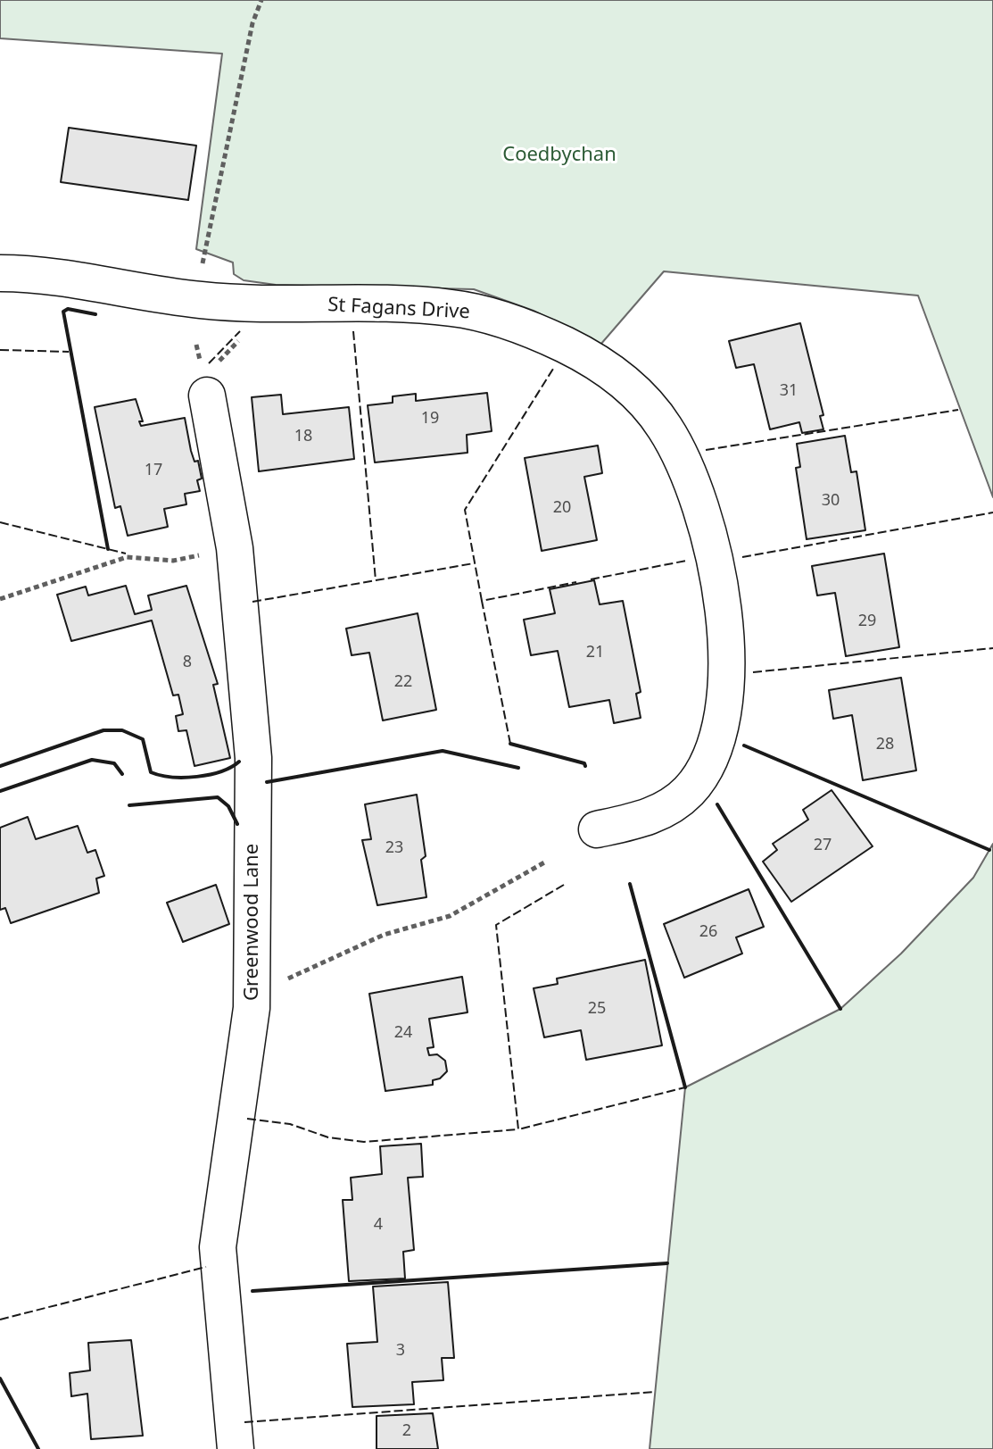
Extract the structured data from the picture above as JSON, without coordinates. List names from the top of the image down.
{
  "streets": {
    "street": ["St Fagans Drive", "Greenwood Lane"]
  },
  "parks": ["Coedbychan"],
  "house_numbers": [
    "31",
    "19",
    "18",
    "17",
    "30",
    "20",
    "29",
    "21",
    "8",
    "22",
    "28",
    "27",
    "23",
    "26",
    "25",
    "24",
    "4",
    "3",
    "2"
  ]
}
